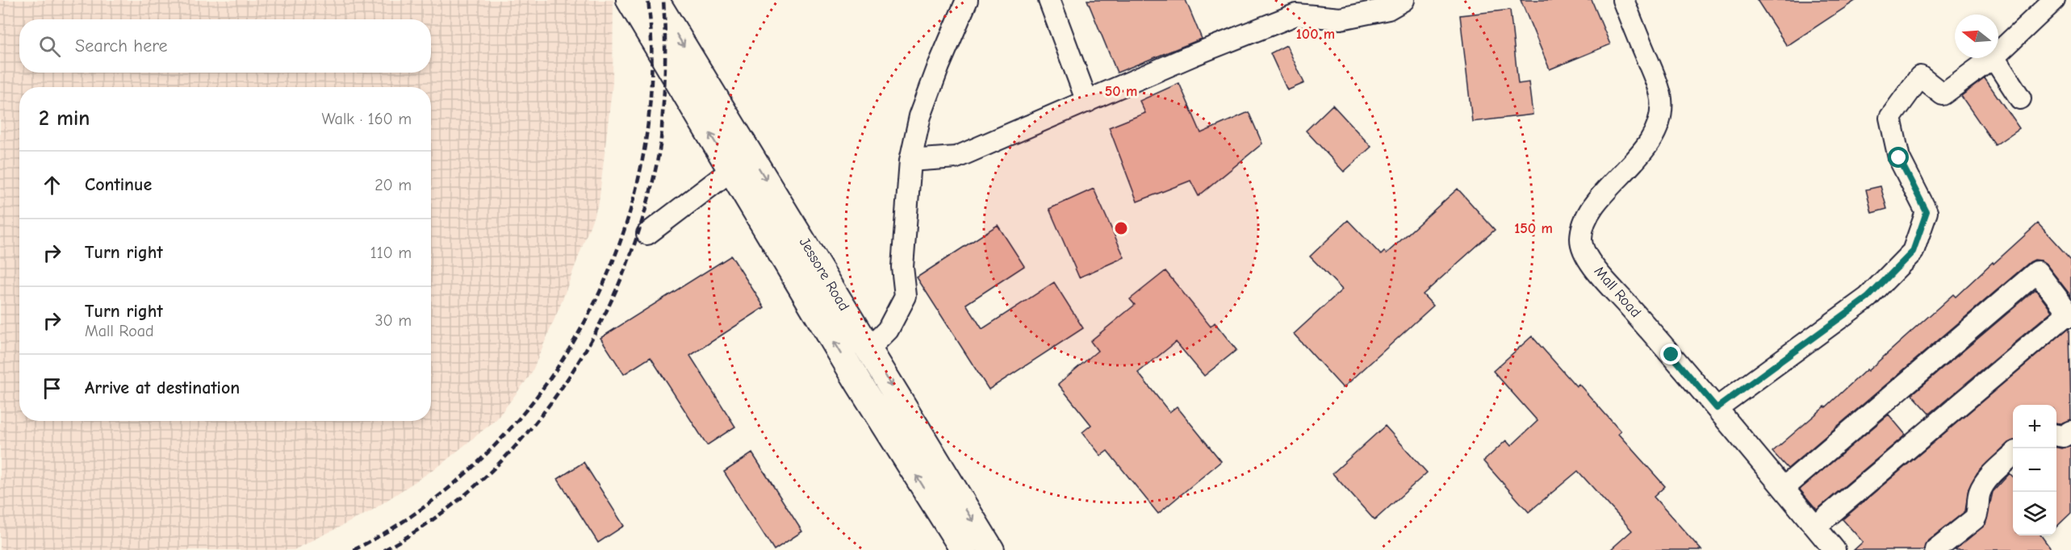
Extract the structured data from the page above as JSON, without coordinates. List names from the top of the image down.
{
  "streets": {
    "main road": ["Jessore Road"],
    "street": ["Mall Road"]
  },
  "north": "left",
  "page": {
    "search": "Search here",
    "heading": ["2 min", "Walk · 160 m"],
    "list": [
      ["Continue", "20 m"],
      ["Turn right", "110 m"],
      ["Turn right", "Mall Road", "30 m"],
      "Arrive at destination"
    ],
    "map_buttons": ["+", "−"]
  },
  "rings": ["100 m", "50 m", "150 m"]
}
